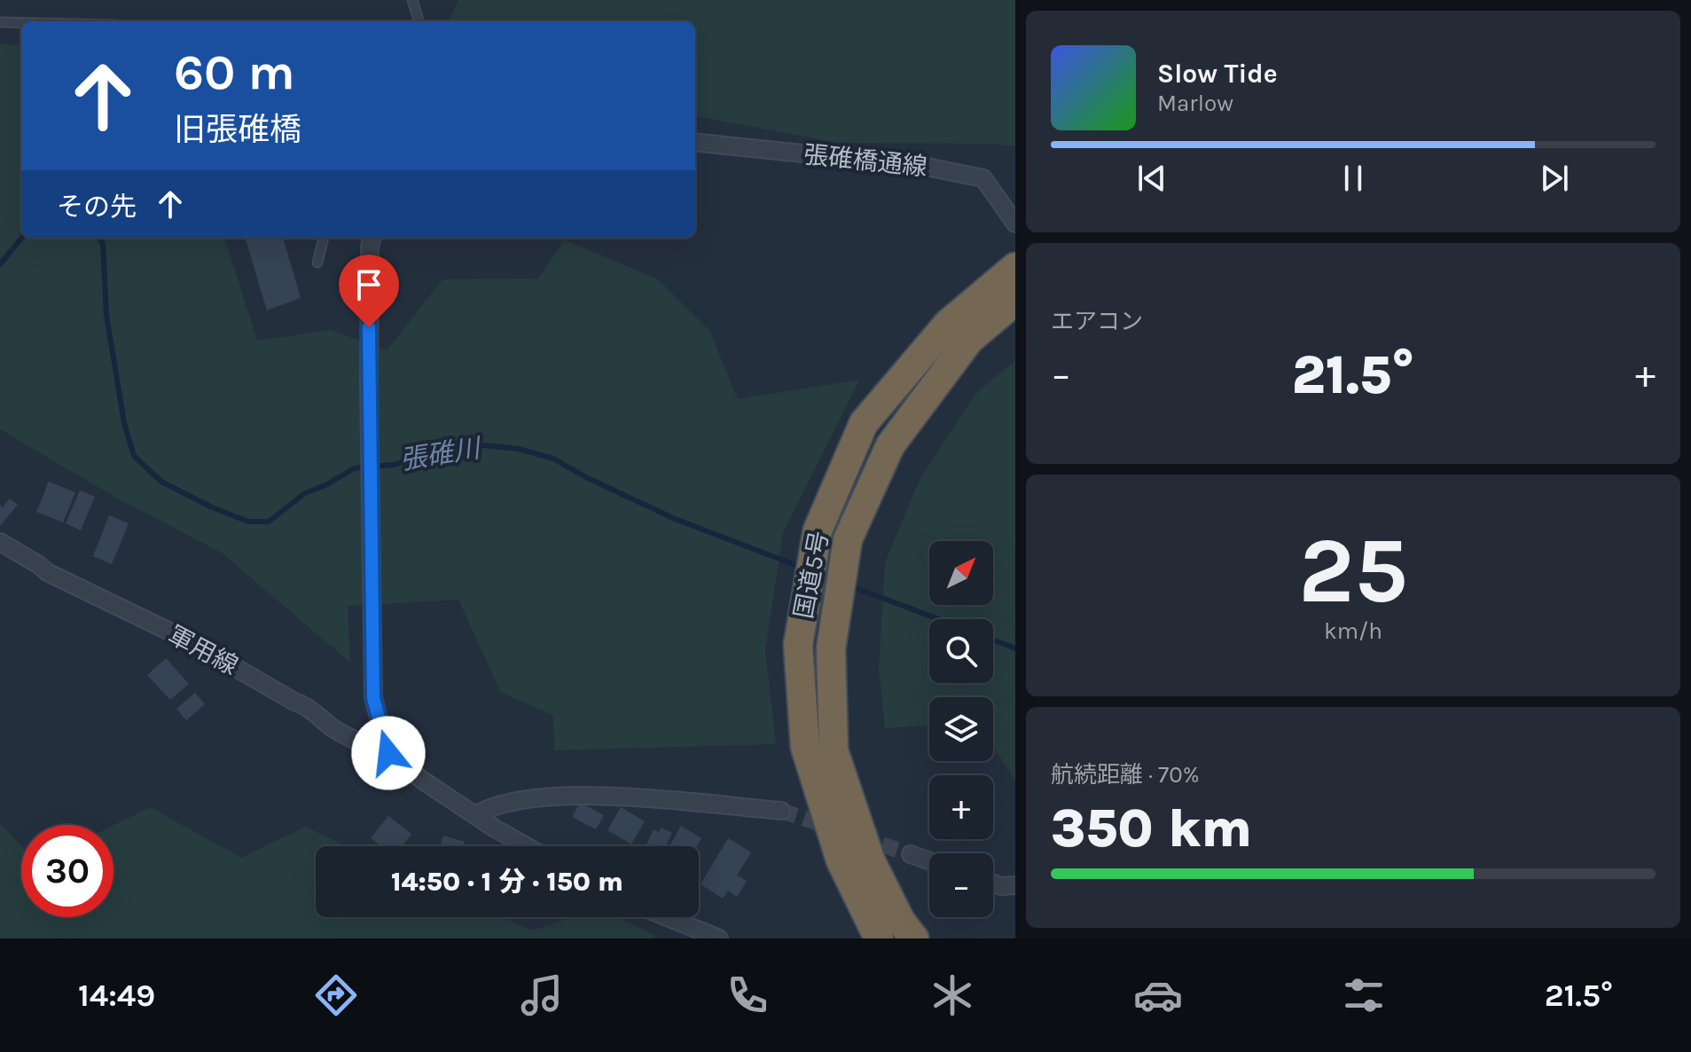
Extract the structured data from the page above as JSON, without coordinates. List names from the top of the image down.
{
  "streets": {
    "highway": ["国道5号"],
    "street": ["張碓橋通線", "軍用線"]
  },
  "water": ["張碓川"],
  "north": "top right",
  "page": {
    "turn": ["60 m", "旧張碓橋"],
    "song": ["Slow Tide", "Marlow"],
    "then": "その先",
    "tile": [
      "エアコン",
      ["25", "km/h"],
      ["航続距離 · 70%", "350 km"]
    ],
    "heat": ["−", "21.5°", "+"],
    "map_buttons": ["+", "−"],
    "limit": "30",
    "trip": "14:50 · 1 分 · 150 m",
    "tabs": ["14:49", "21.5°"]
  }
}
